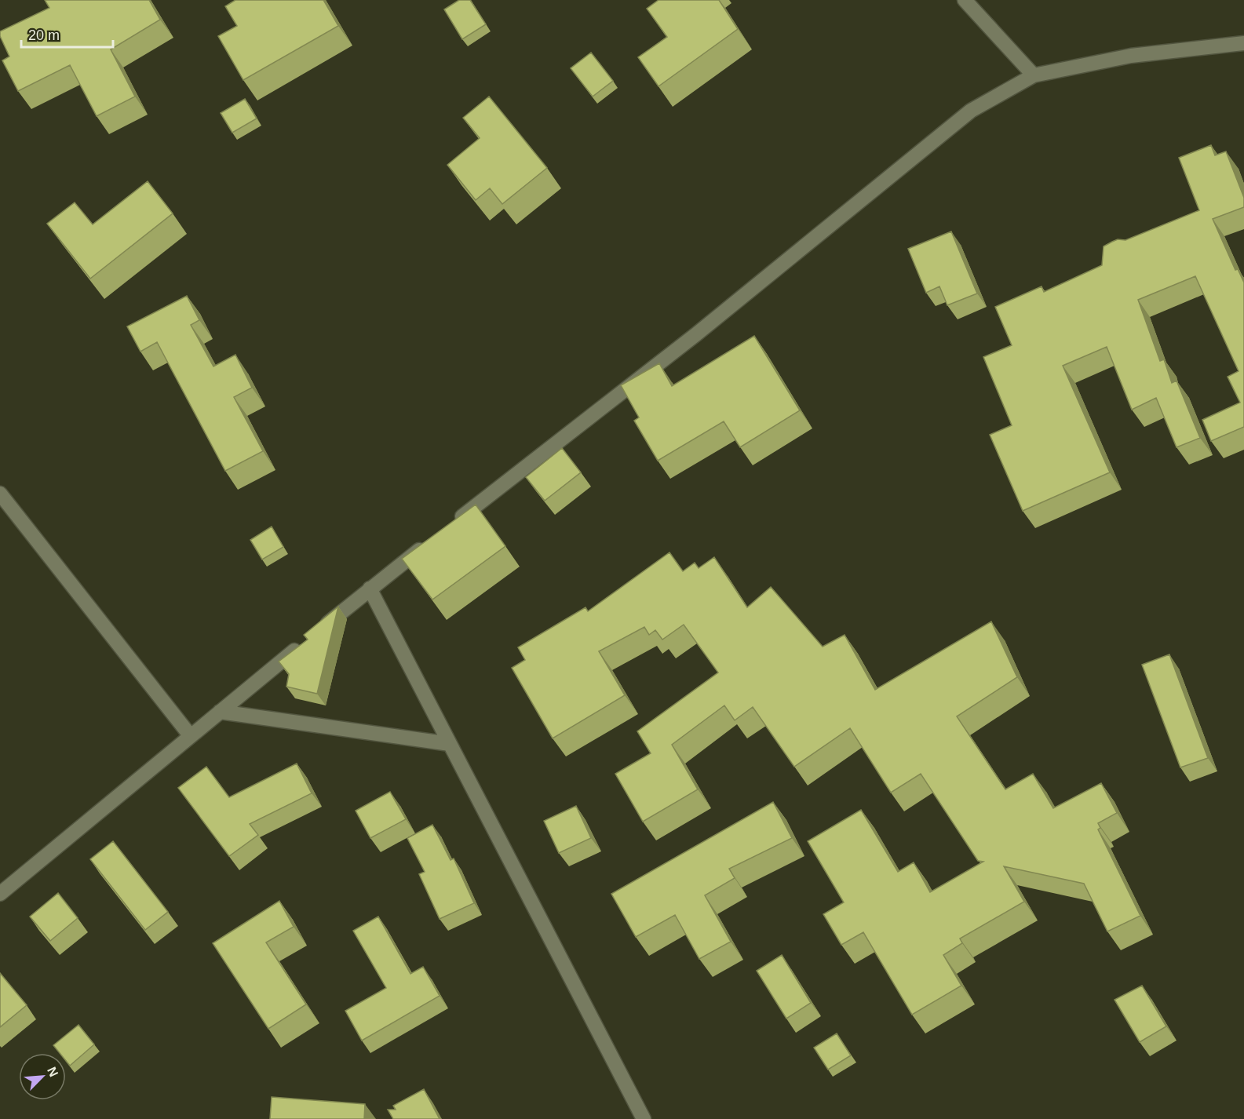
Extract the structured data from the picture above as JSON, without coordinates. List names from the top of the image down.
{
  "scale_bar": "20 m",
  "north": "top right"
}
